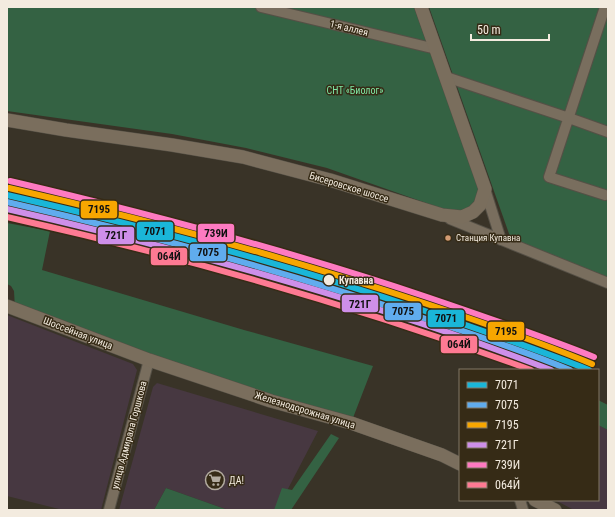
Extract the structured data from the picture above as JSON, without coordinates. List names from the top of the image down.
{
  "streets": {
    "main road": ["Бисеровское шоссе", "Шоссейная улица", "Железнодорожная улица"],
    "street": ["1-я аллея", "улица Адмирала Горшкова"]
  },
  "crossings": [
    ["Шоссейная улица", "Железнодорожная улица"],
    ["Шоссейная улица", "улица Адмирала Горшкова"],
    ["Железнодорожная улица", "улица Адмирала Горшкова"]
  ],
  "parks": ["СНТ «Биолог»"],
  "places": {
    "other": ["Станция Купавна", "Купавна"],
    "supermarket": ["ДА!"]
  },
  "lines": [
    "transit line 739И",
    "transit line 7195",
    "transit line 7071",
    "transit line 7075",
    "transit line 721Г",
    "transit line 064Й"
  ],
  "legend": [
    "7071",
    "7075",
    "7195",
    "721Г",
    "739И",
    "064Й"
  ],
  "scale_bar": "50 m"
}
